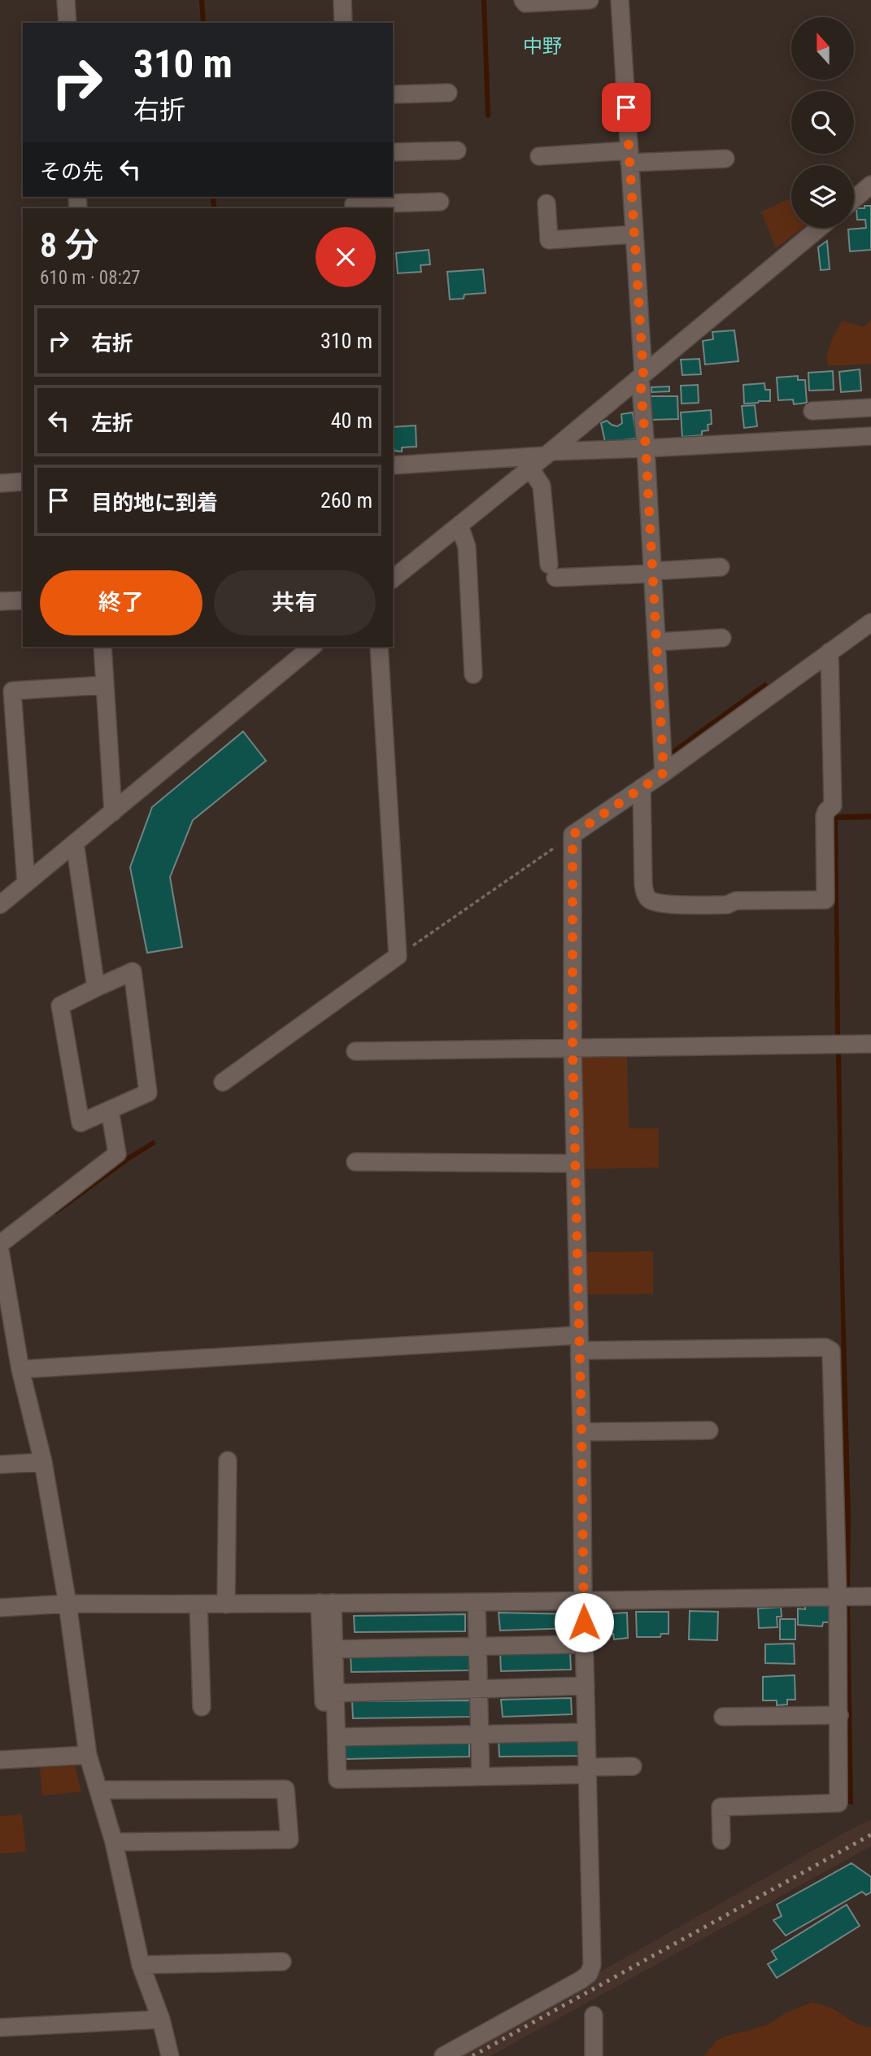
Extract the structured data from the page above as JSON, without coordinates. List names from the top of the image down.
{
  "districts": ["中野"],
  "north": "top",
  "page": {
    "turn": ["310 m", "右折"],
    "then": "その先",
    "heading": ["8 分", "610 m · 08:27"],
    "list": [
      {
        "name": "右折",
        "value": "310 m"
      },
      {
        "name": "左折",
        "value": "40 m"
      },
      {
        "name": "目的地に到着",
        "value": "260 m"
      }
    ],
    "buttons": ["終了", "共有"]
  }
}
